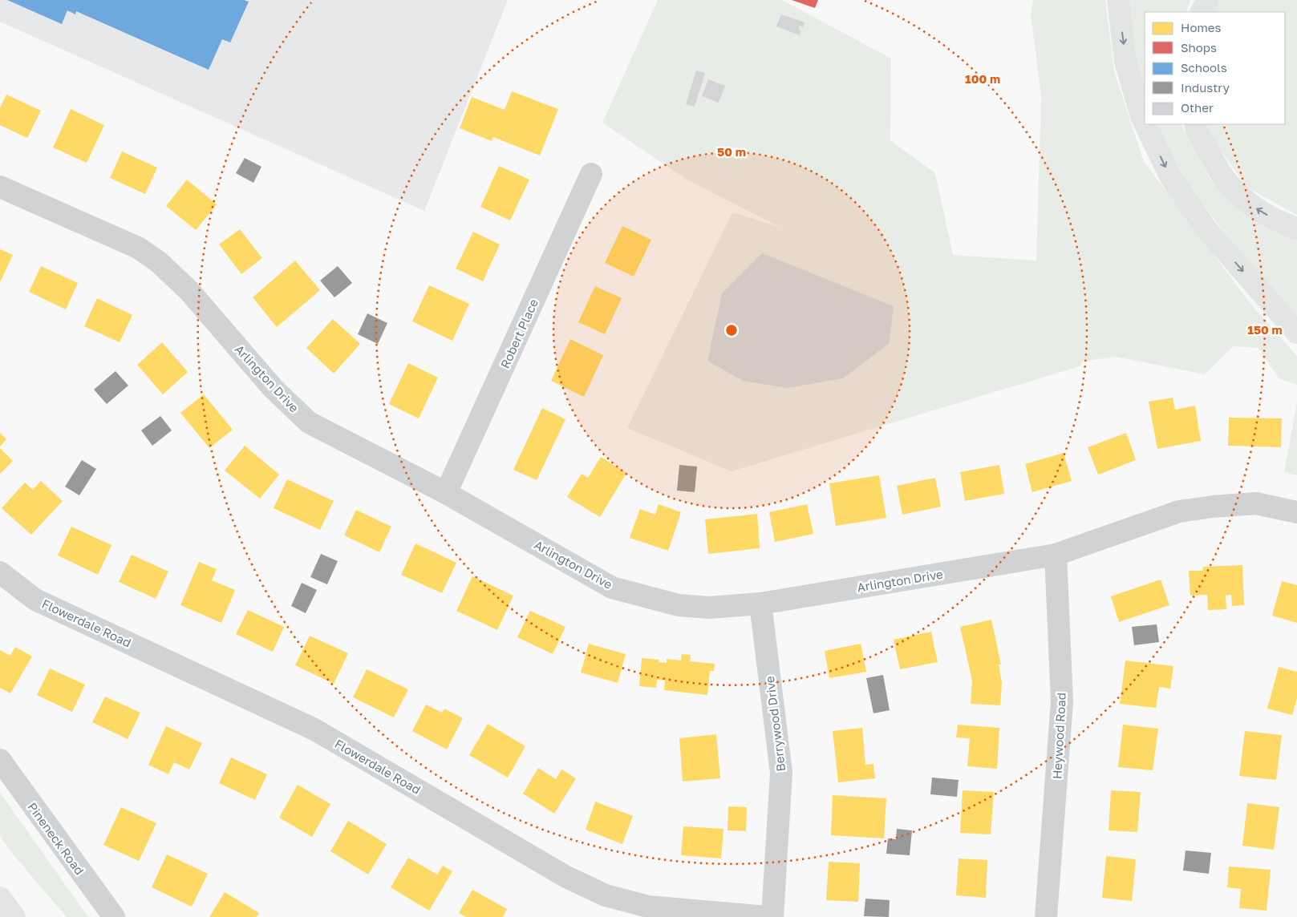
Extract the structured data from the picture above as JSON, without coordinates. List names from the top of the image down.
{
  "streets": {
    "street": [
      "Robert Place",
      "Arlington Drive",
      "Flowerdale Road",
      "Berrywood Drive",
      "Heywood Road",
      "Pineneck Road"
    ]
  },
  "crossings": [
    ["Robert Place", "Arlington Drive"],
    ["Arlington Drive", "Berrywood Drive"],
    ["Arlington Drive", "Heywood Road"]
  ],
  "legend": [
    "Homes",
    "Shops",
    "Schools",
    "Industry",
    "Other"
  ],
  "rings": ["100 m", "50 m", "150 m"]
}
